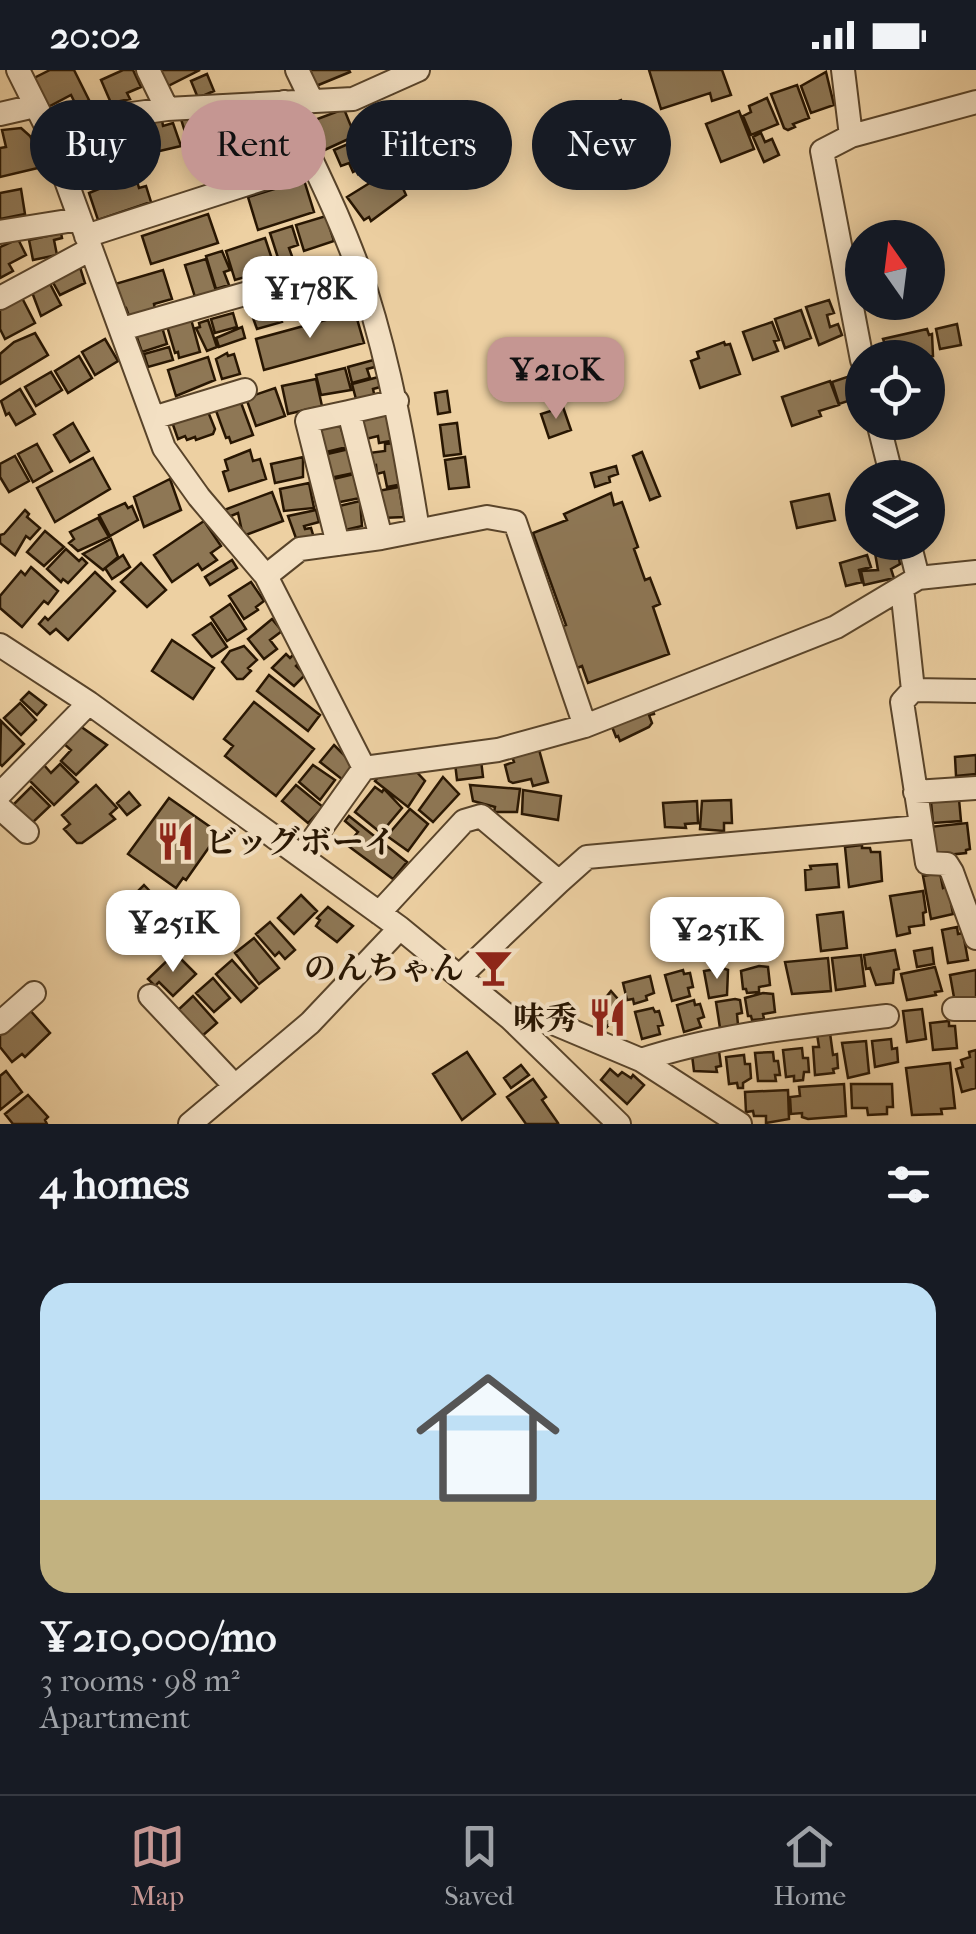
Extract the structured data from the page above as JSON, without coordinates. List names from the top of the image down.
{
  "places": {
    "restaurant": ["ビッグボーイ", "味秀"],
    "bar": ["のんちゃん"]
  },
  "north": "top",
  "page": {
    "status": "20:02",
    "chip": [
      "Buy",
      "Rent",
      "Filters",
      "New"
    ],
    "price": [
      "¥178K",
      "¥210K",
      "¥251K",
      "¥251K"
    ],
    "heading": "4 homes",
    "list": [
      {
        "name": "¥210,000/mo",
        "note": "3 rooms · 98 m² · Apartment"
      }
    ],
    "tabs": ["Map", "Saved", "Home"]
  }
}
